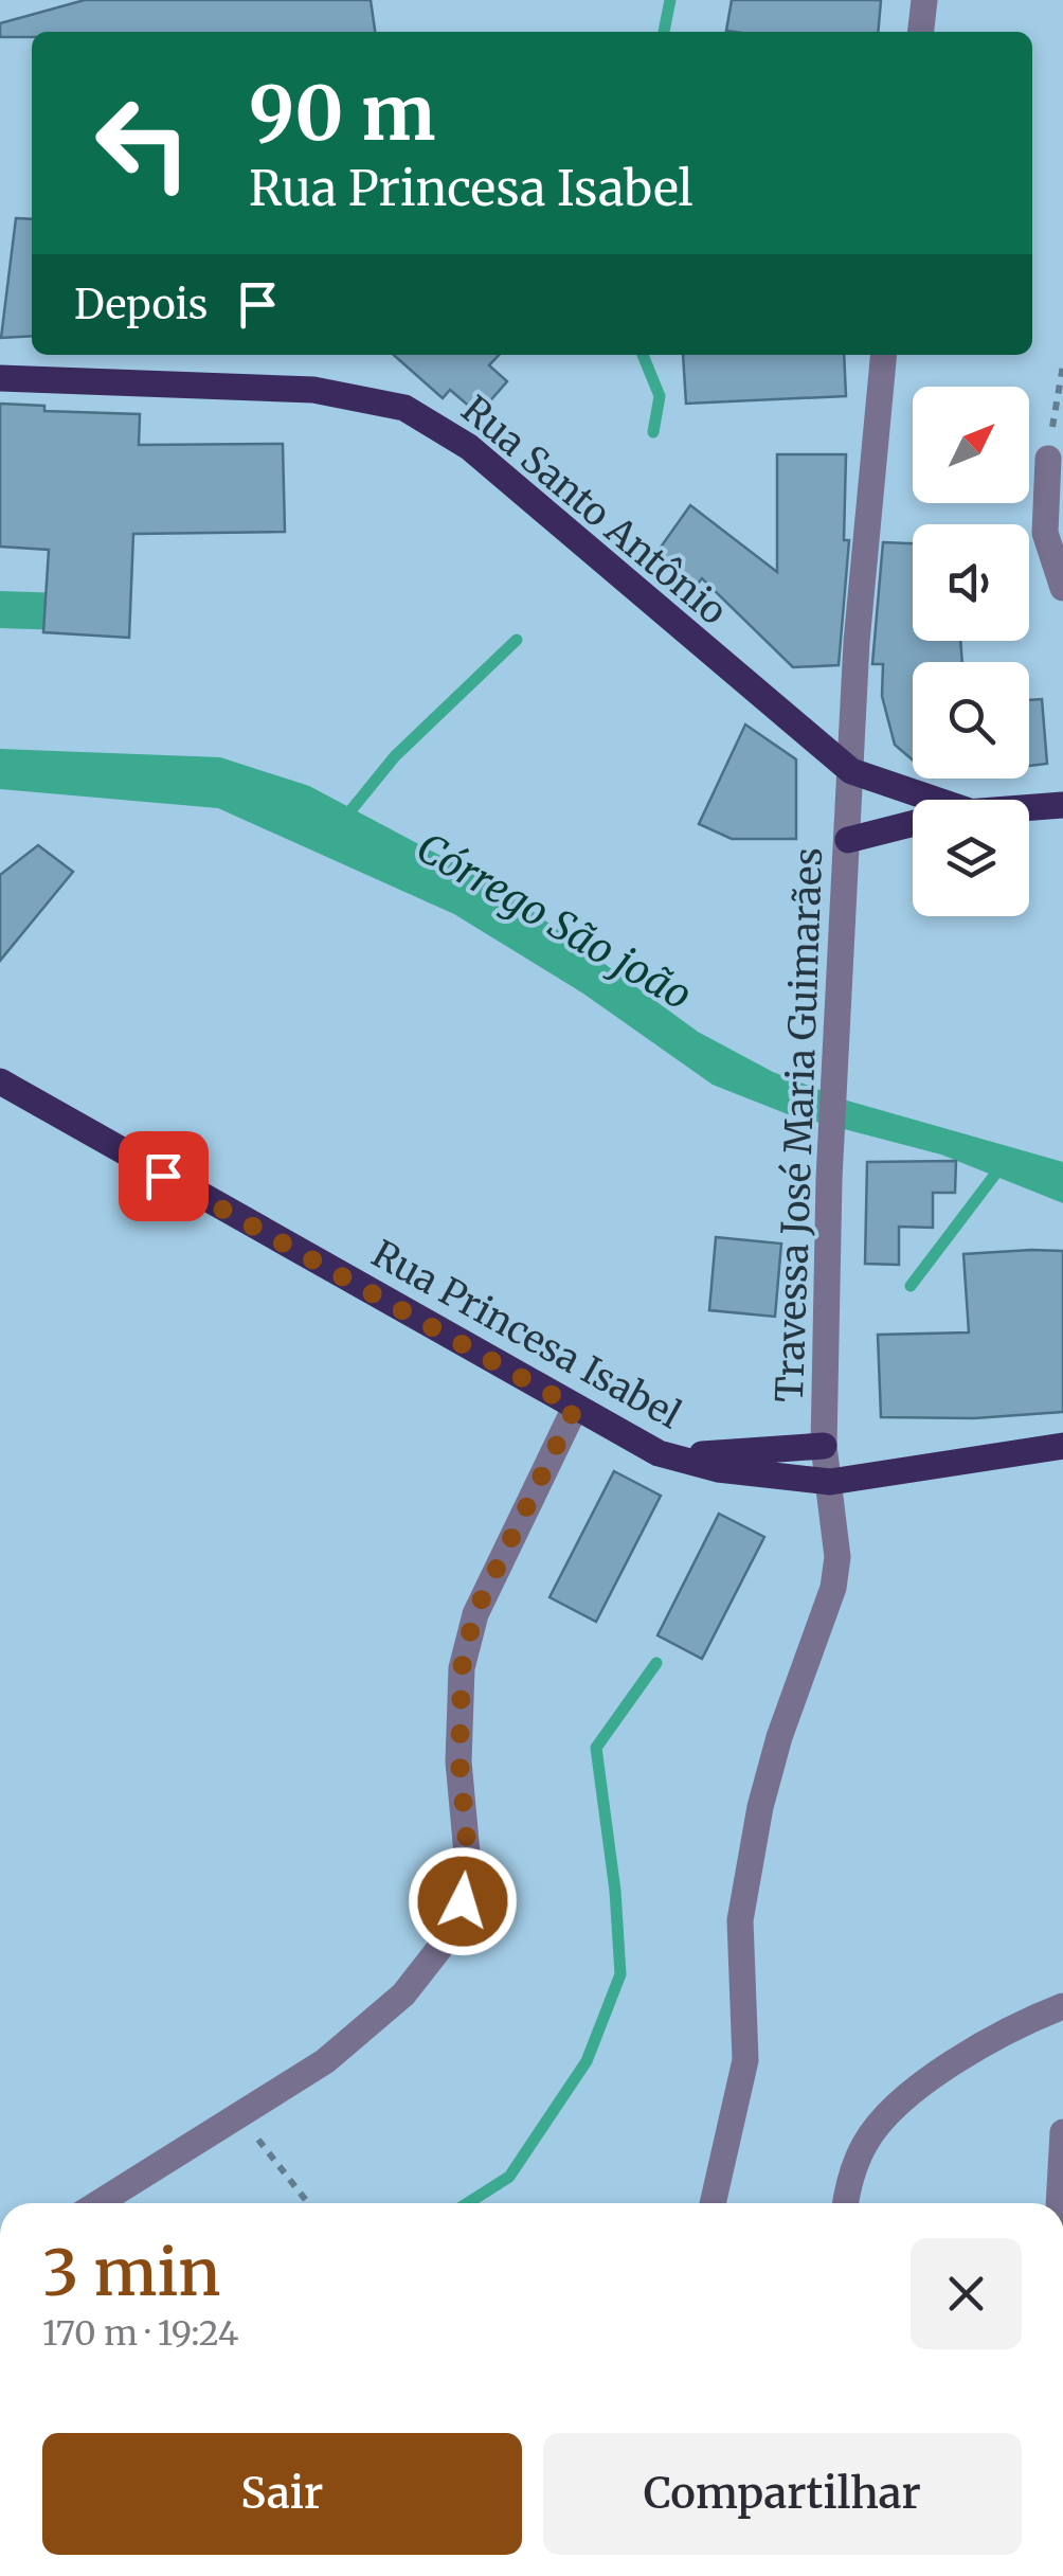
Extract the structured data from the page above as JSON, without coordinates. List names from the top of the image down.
{
  "streets": {
    "main road": ["Rua Santo Antônio", "Rua Princesa Isabel"],
    "street": ["Travessa José Maria Guimarães"]
  },
  "crossings": [
    ["Rua Santo Antônio", "Travessa José Maria Guimarães"],
    ["Travessa José Maria Guimarães", "Rua Princesa Isabel"]
  ],
  "water": ["Córrego São joão"],
  "north": "top right",
  "page": {
    "turn": ["90 m", "Rua Princesa Isabel"],
    "then": "Depois",
    "heading": ["3 min", "170 m · 19:24"],
    "buttons": ["Sair", "Compartilhar"]
  }
}
